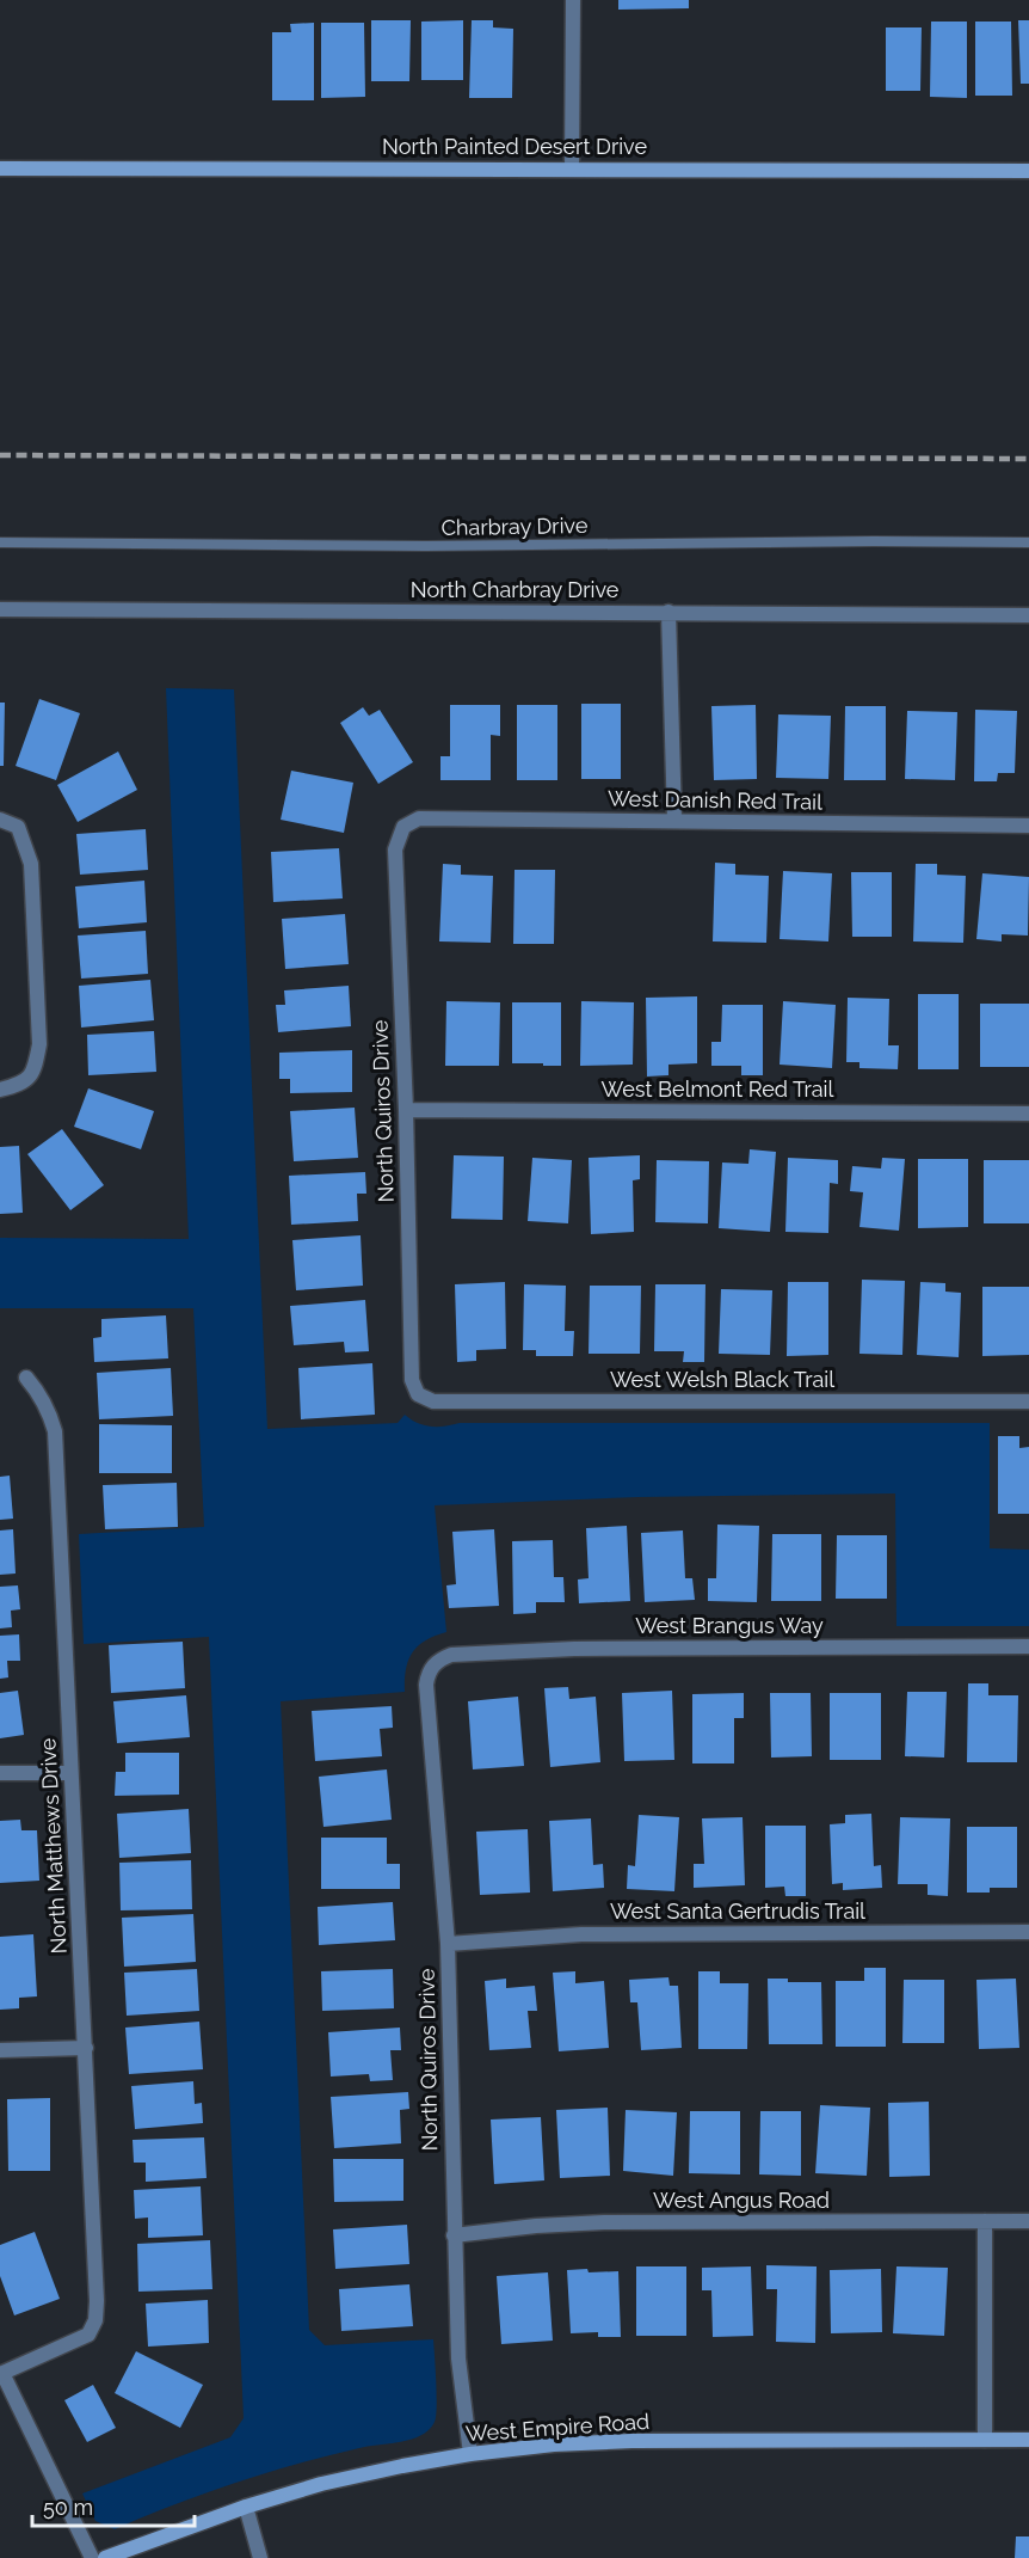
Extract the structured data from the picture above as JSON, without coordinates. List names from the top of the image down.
{
  "streets": {
    "street": [
      "North Painted Desert Drive",
      "North Charbray Drive",
      "West Danish Red Trail",
      "West Belmont Red Trail",
      "North Quiros Drive",
      "West Welsh Black Trail",
      "West Brangus Way",
      "North Matthews Drive",
      "West Santa Gertrudis Trail",
      "West Angus Road",
      "West Empire Road"
    ],
    "lane": ["Charbray Drive"]
  },
  "crossings": [
    ["West Danish Red Trail", "North Quiros Drive"],
    ["West Belmont Red Trail", "North Quiros Drive"],
    ["North Quiros Drive", "West Welsh Black Trail"],
    ["North Quiros Drive", "West Brangus Way"],
    ["North Quiros Drive", "West Santa Gertrudis Trail"],
    ["North Quiros Drive", "West Angus Road"],
    ["North Quiros Drive", "West Empire Road"]
  ],
  "scale_bar": "50 m"
}
